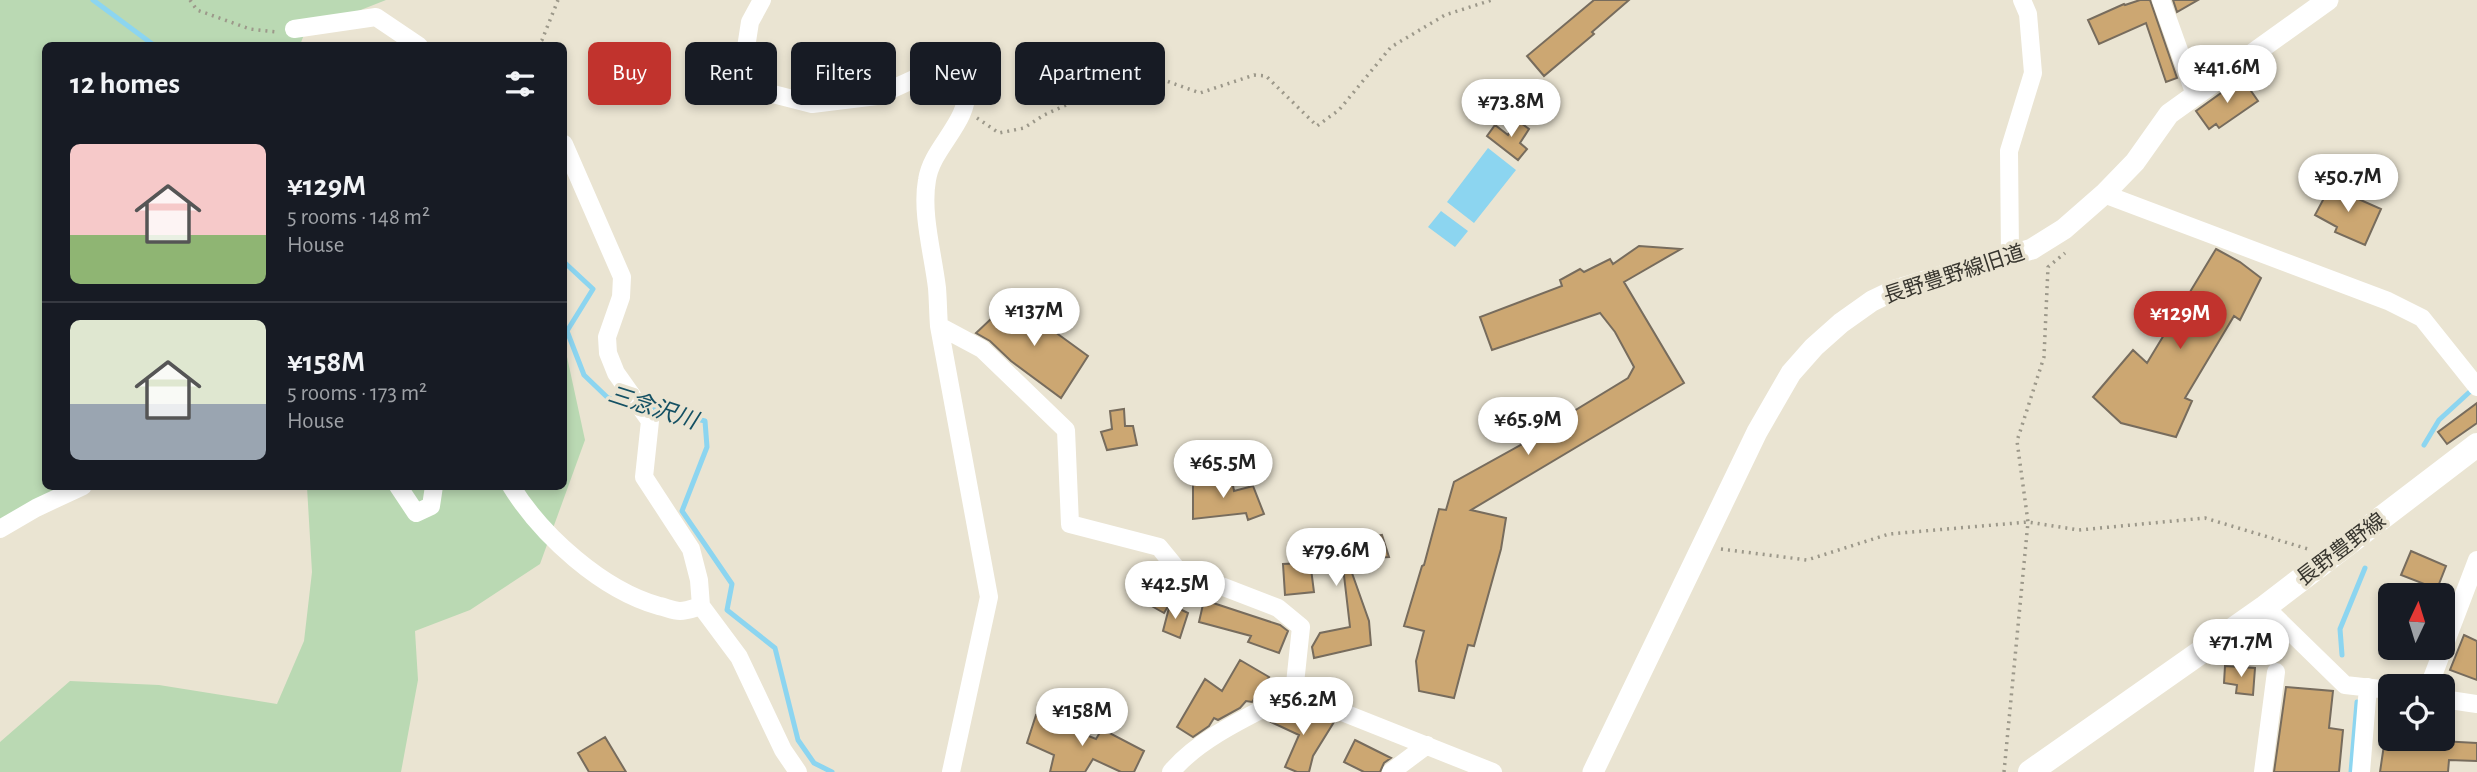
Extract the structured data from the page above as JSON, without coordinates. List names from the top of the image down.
{
  "streets": {
    "main road": ["長野豊野線"],
    "street": ["長野豊野線旧道"]
  },
  "water": ["三念沢川"],
  "north": "top",
  "page": {
    "chip": [
      "Buy",
      "Rent",
      "Filters",
      "New",
      "Apartment"
    ],
    "heading": "12 homes",
    "price": [
      "¥41.6M",
      "¥73.8M",
      "¥50.7M",
      "¥137M",
      "¥129M",
      "¥65.9M",
      "¥65.5M",
      "¥79.6M",
      "¥42.5M",
      "¥71.7M",
      "¥56.2M",
      "¥158M"
    ],
    "list": [
      {
        "name": "¥129M",
        "note": "5 rooms · 148 m² · House"
      },
      {
        "name": "¥158M",
        "note": "5 rooms · 173 m² · House"
      }
    ]
  }
}
